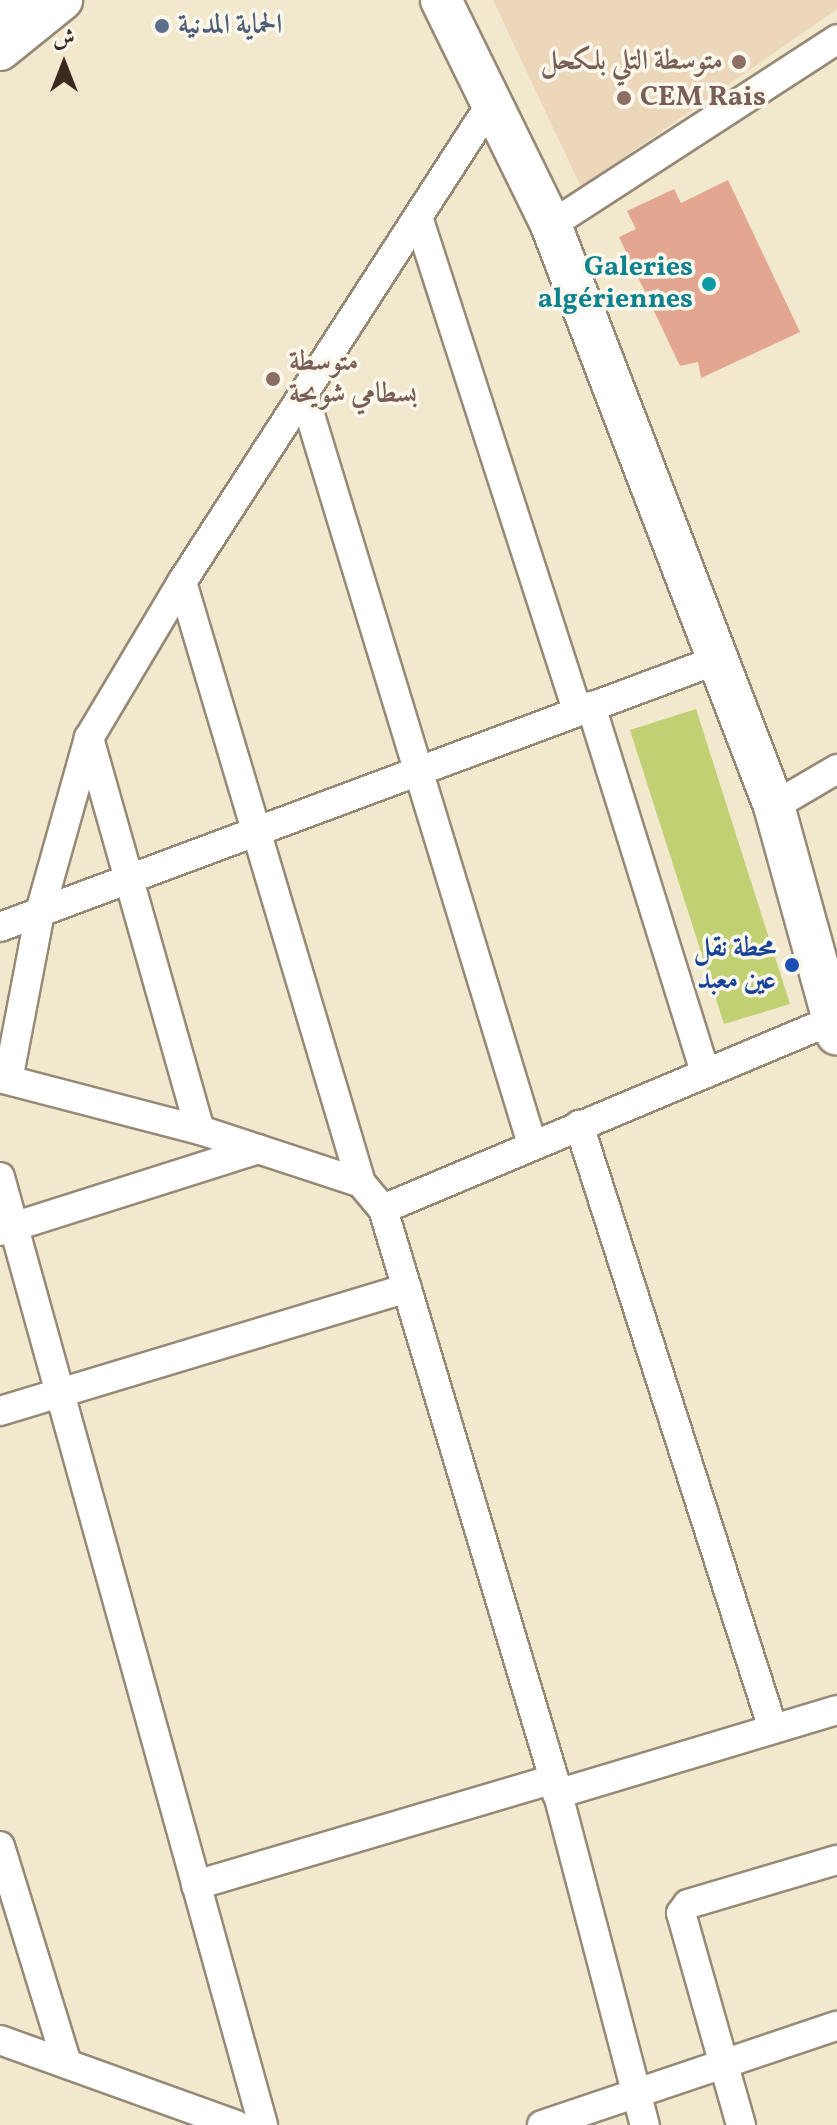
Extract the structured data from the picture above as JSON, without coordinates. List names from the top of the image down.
{
  "places": [
    "الحماية المدنية",
    "متوسطة التلي بلكحل",
    "CEM Rais",
    "Galeries algériennes",
    "متوسطة بسطامي شويحة",
    "محطة نقل عين معبد"
  ],
  "north": "top"
}
